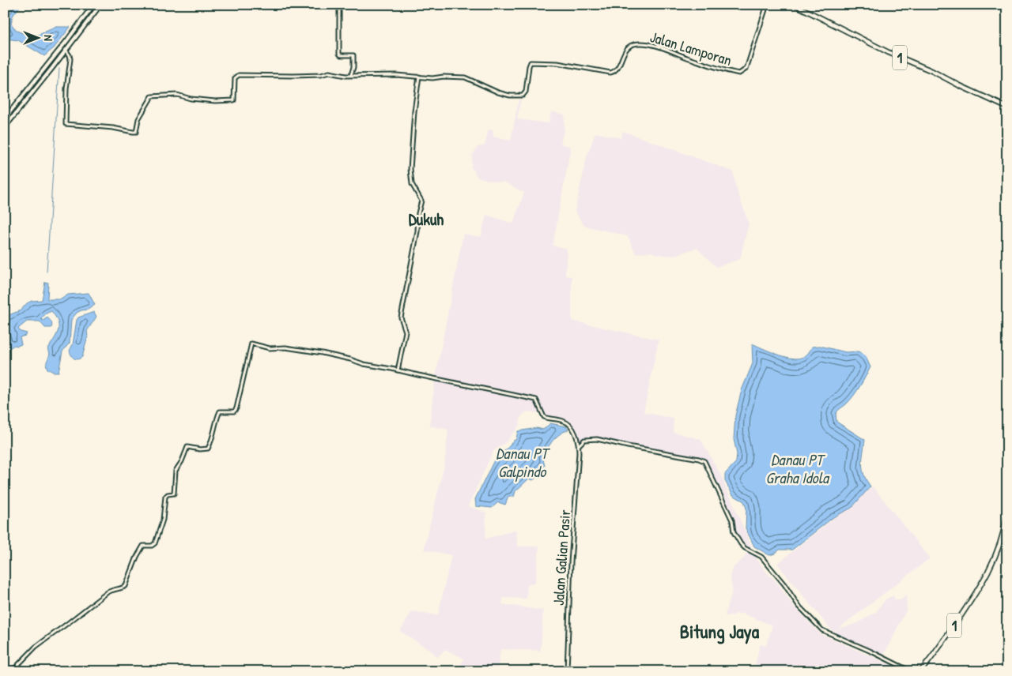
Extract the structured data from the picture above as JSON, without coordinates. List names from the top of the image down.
{
  "streets": {
    "highway": ["1"],
    "street": ["Jalan Lamporan", "Jalan Galian Pasir"]
  },
  "districts": ["Dukuh", "Bitung Jaya"],
  "water": ["Danau PT Galpindo", "Danau PT Graha Idola"],
  "north": "right"
}
